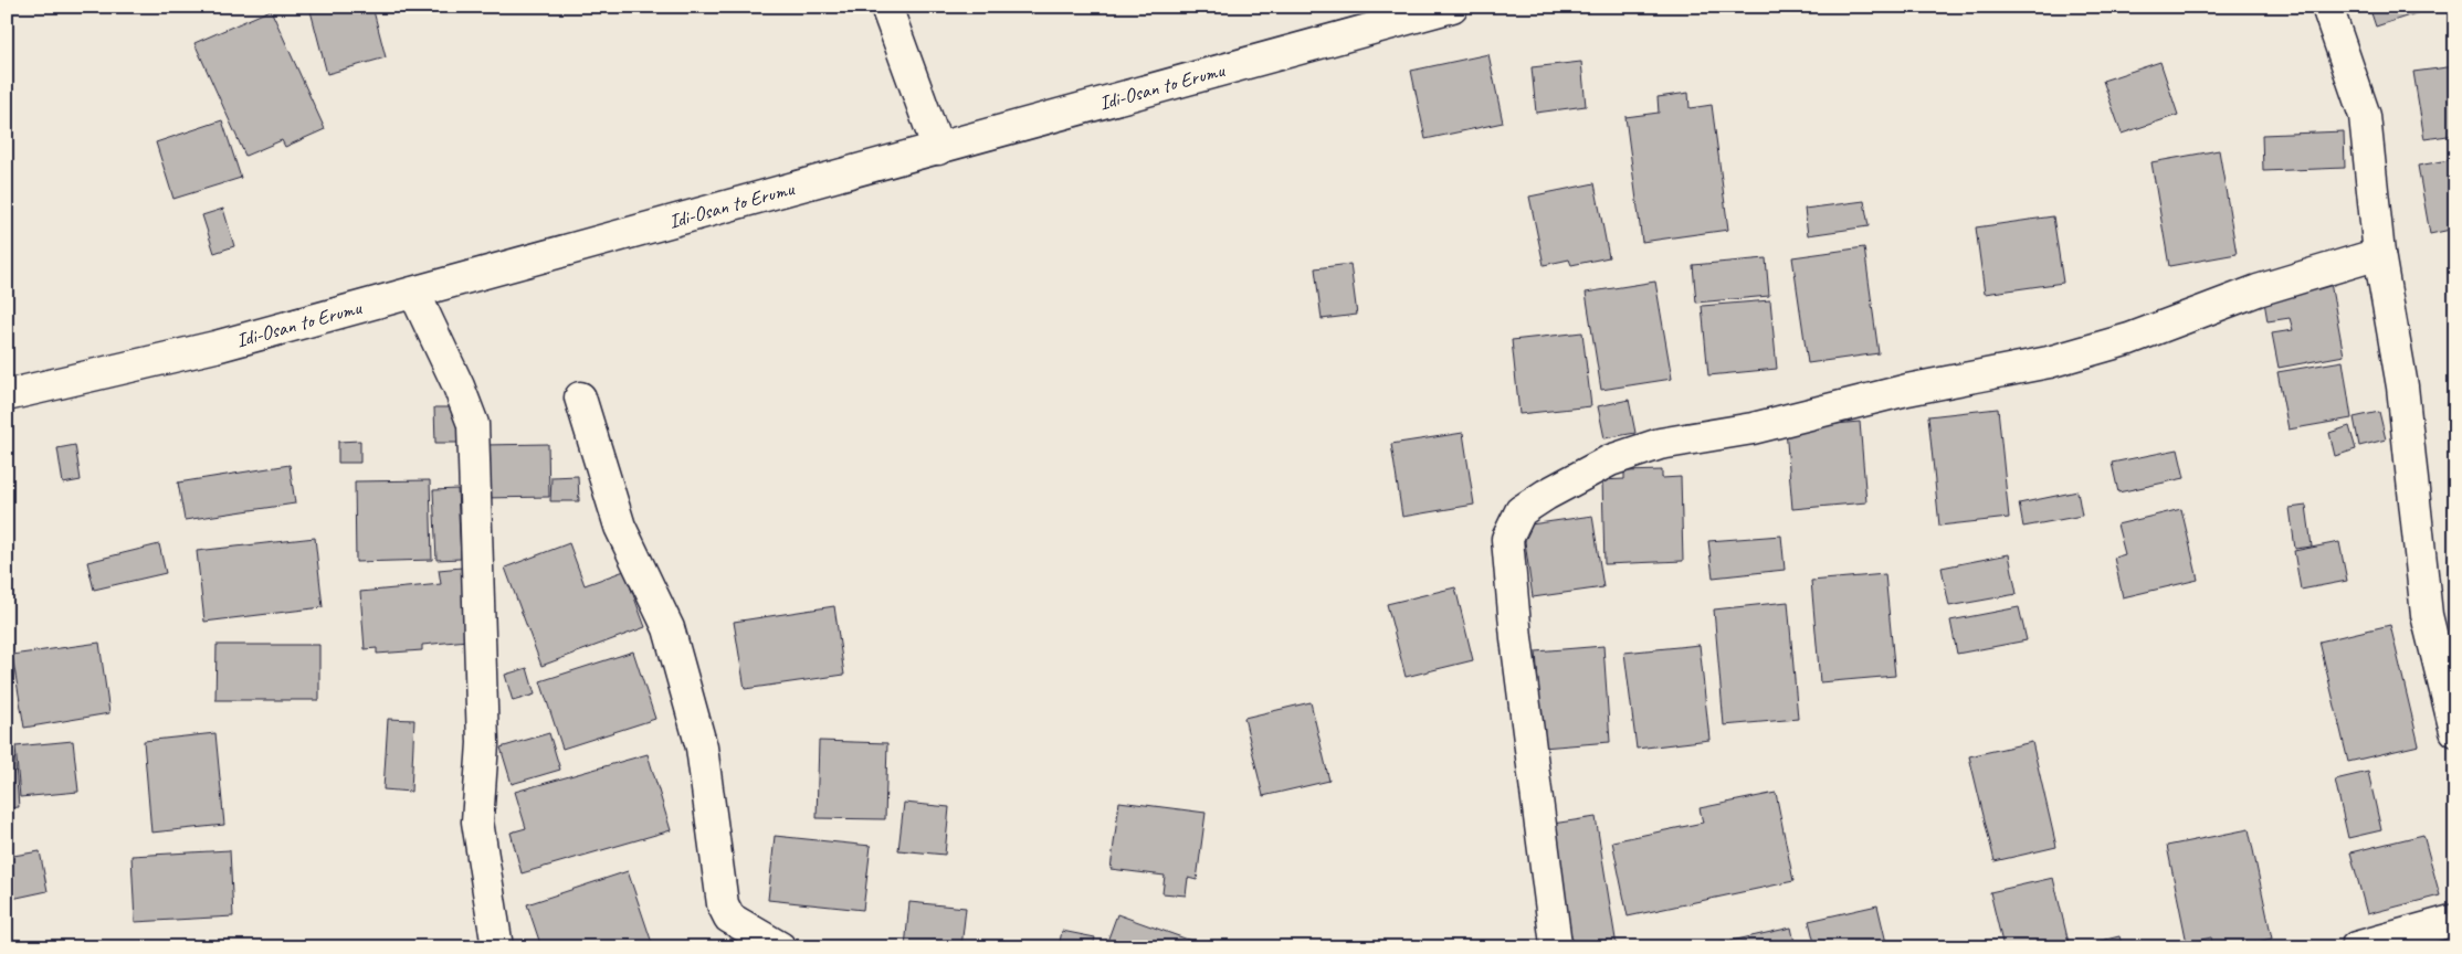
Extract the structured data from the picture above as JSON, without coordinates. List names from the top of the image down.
{
  "streets": {
    "street": ["Idi-Osan to Erumu"]
  }
}
